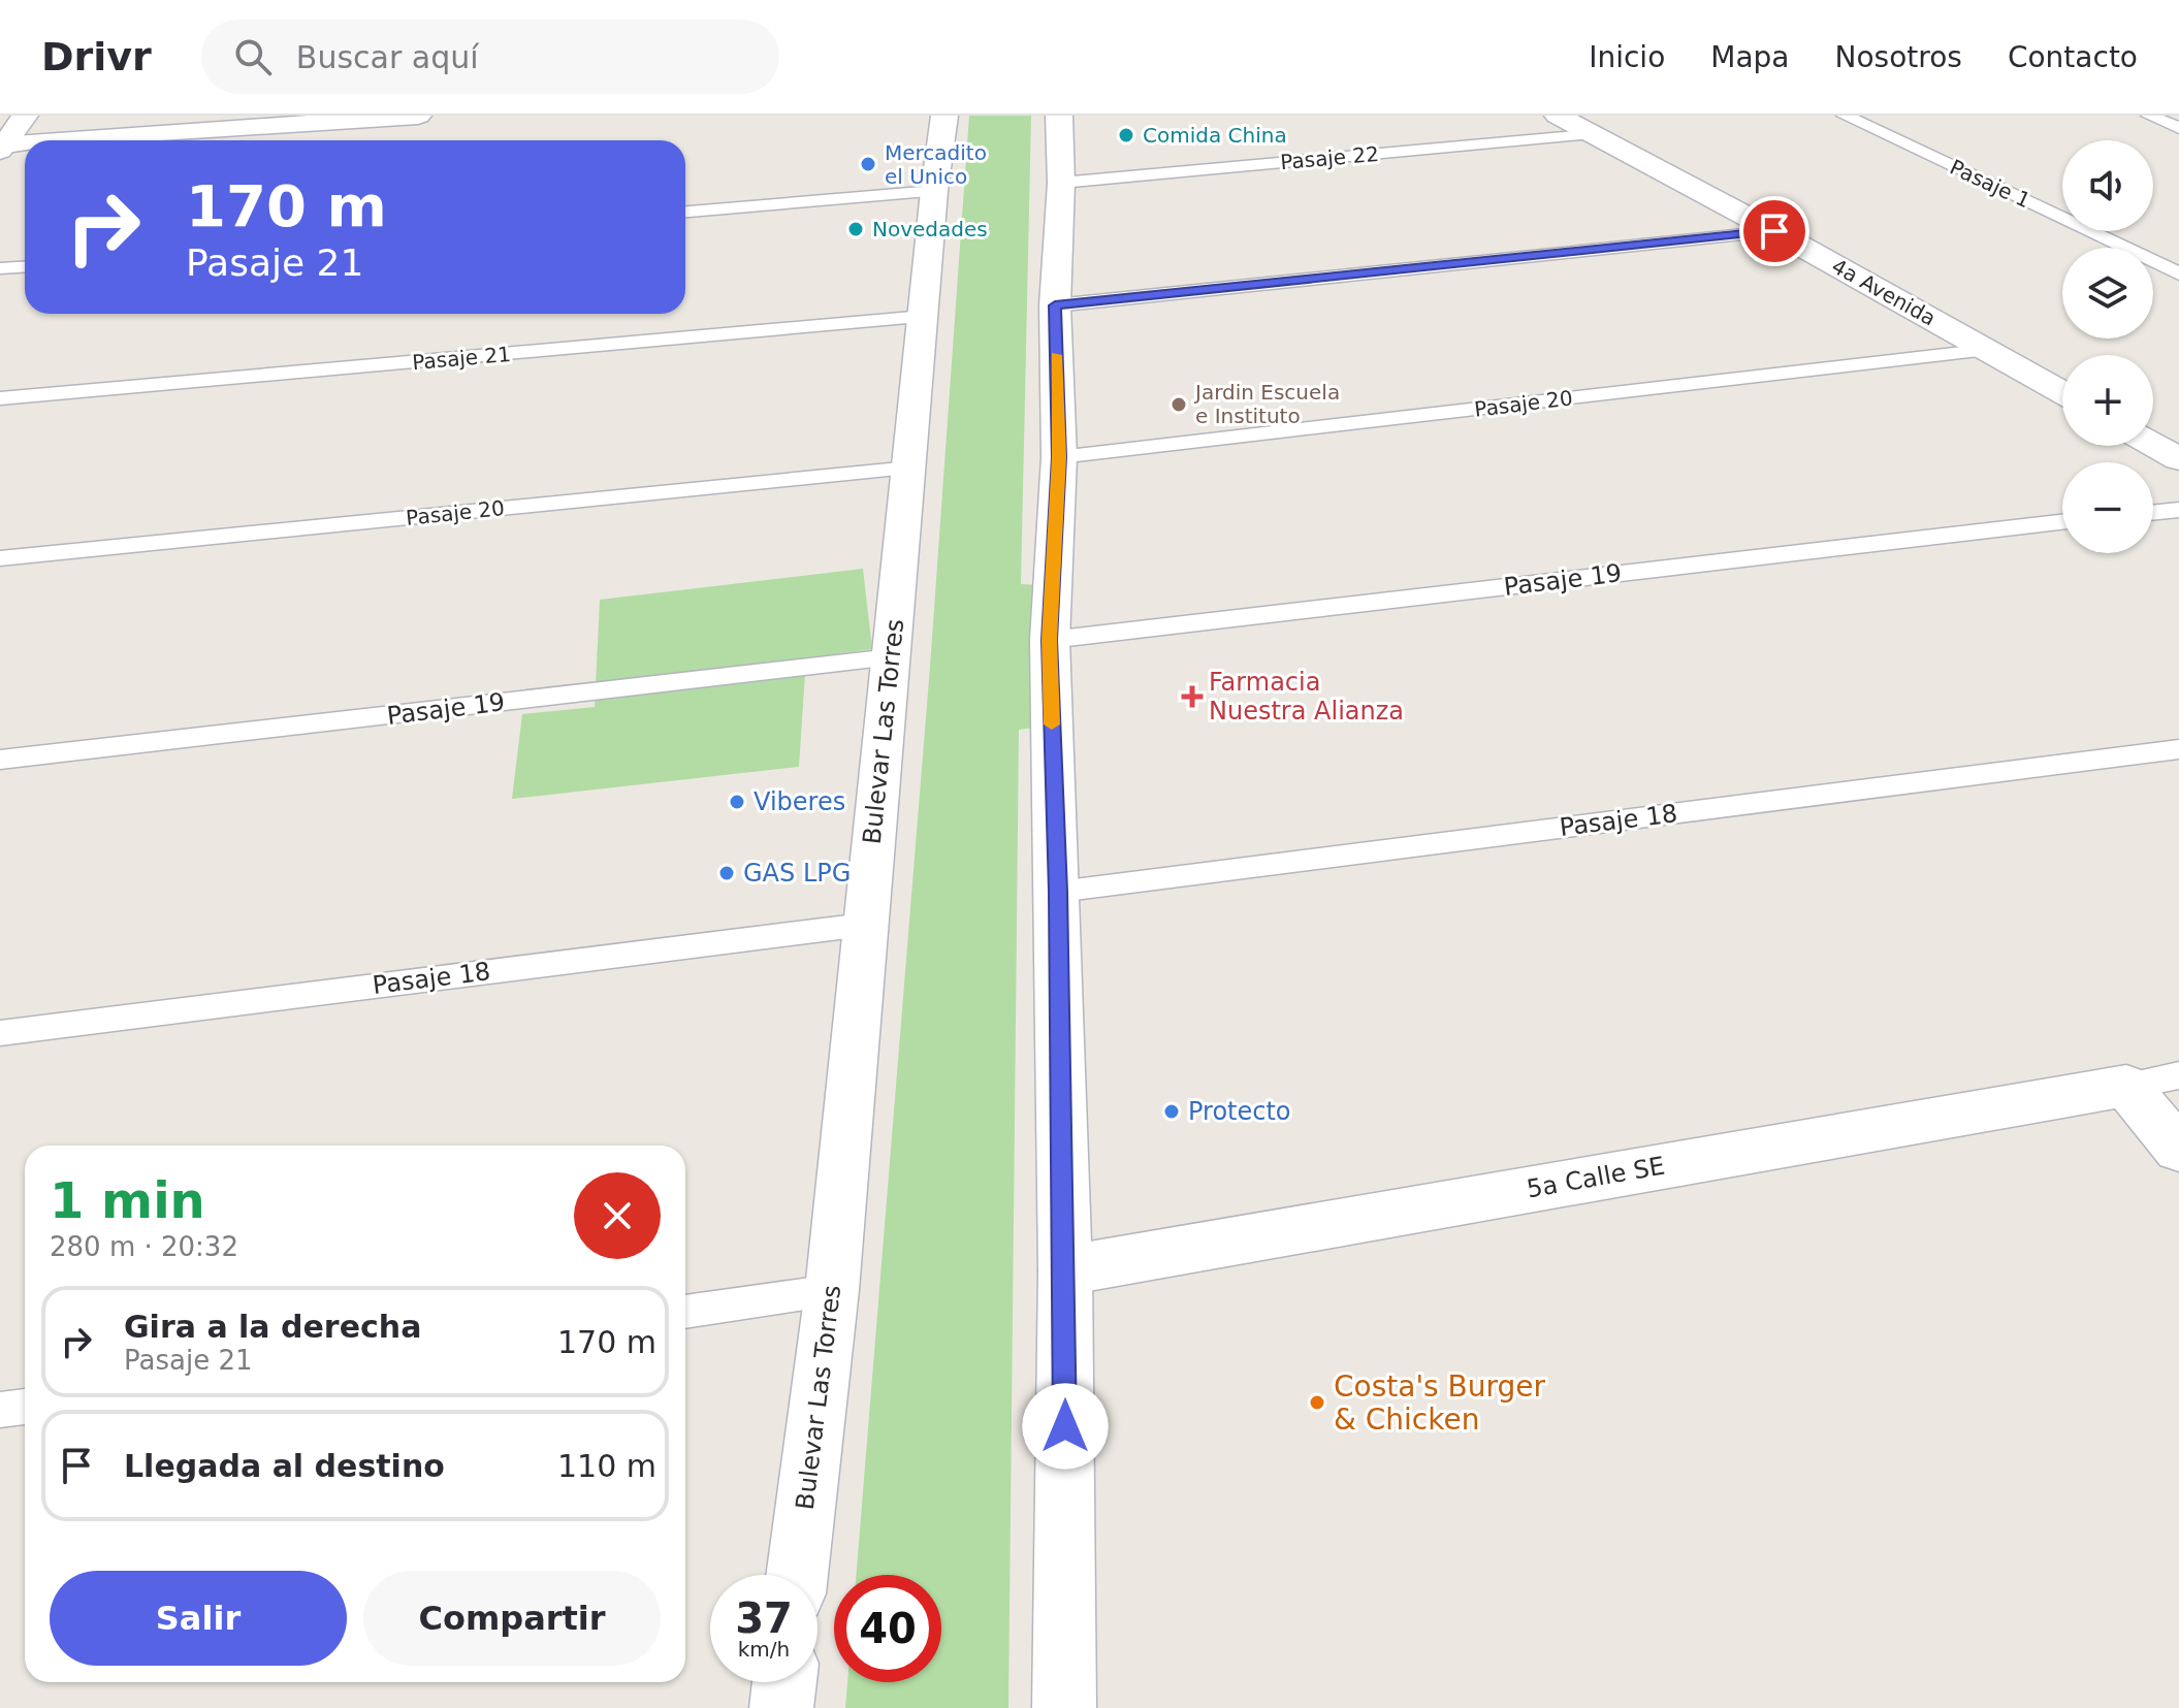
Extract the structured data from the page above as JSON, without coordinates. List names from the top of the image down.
{
  "streets": {
    "street": ["4a Avenida", "Bulevar Las Torres", "5a Calle SE"],
    "lane": [
      "Pasaje 22",
      "Pasaje 1",
      "Pasaje 21",
      "Pasaje 20",
      "Pasaje 19",
      "Pasaje 18"
    ]
  },
  "crossings": [
    ["Pasaje 22", "4a Avenida"],
    ["4a Avenida", "Pasaje 20"],
    ["Pasaje 21", "Bulevar Las Torres"],
    ["Pasaje 20", "Bulevar Las Torres"],
    ["Pasaje 19", "Bulevar Las Torres"],
    ["Bulevar Las Torres", "Pasaje 18"]
  ],
  "places": {
    "other": [
      "Comida China",
      "Mercadito el Unico",
      "Novedades",
      "Jardin Escuela e Instituto",
      "Viberes",
      "GAS LPG",
      "Protecto",
      "Costa's Burger & Chicken"
    ],
    "health": ["Farmacia Nuestra Alianza"]
  },
  "page": {
    "header": "Drivr",
    "search": "Buscar aquí",
    "nav": [
      "Inicio",
      "Mapa",
      "Nosotros",
      "Contacto"
    ],
    "map_buttons": ["+", "−"],
    "turn": ["170 m", "Pasaje 21"],
    "heading": ["1 min", "280 m · 20:32"],
    "list": [
      {
        "name": "Gira a la derecha",
        "note": "Pasaje 21",
        "value": "170 m"
      },
      {
        "name": "Llegada al destino",
        "value": "110 m"
      }
    ],
    "buttons": ["Salir", "Compartir"],
    "speed": "37 km/h",
    "limit": "40"
  }
}
